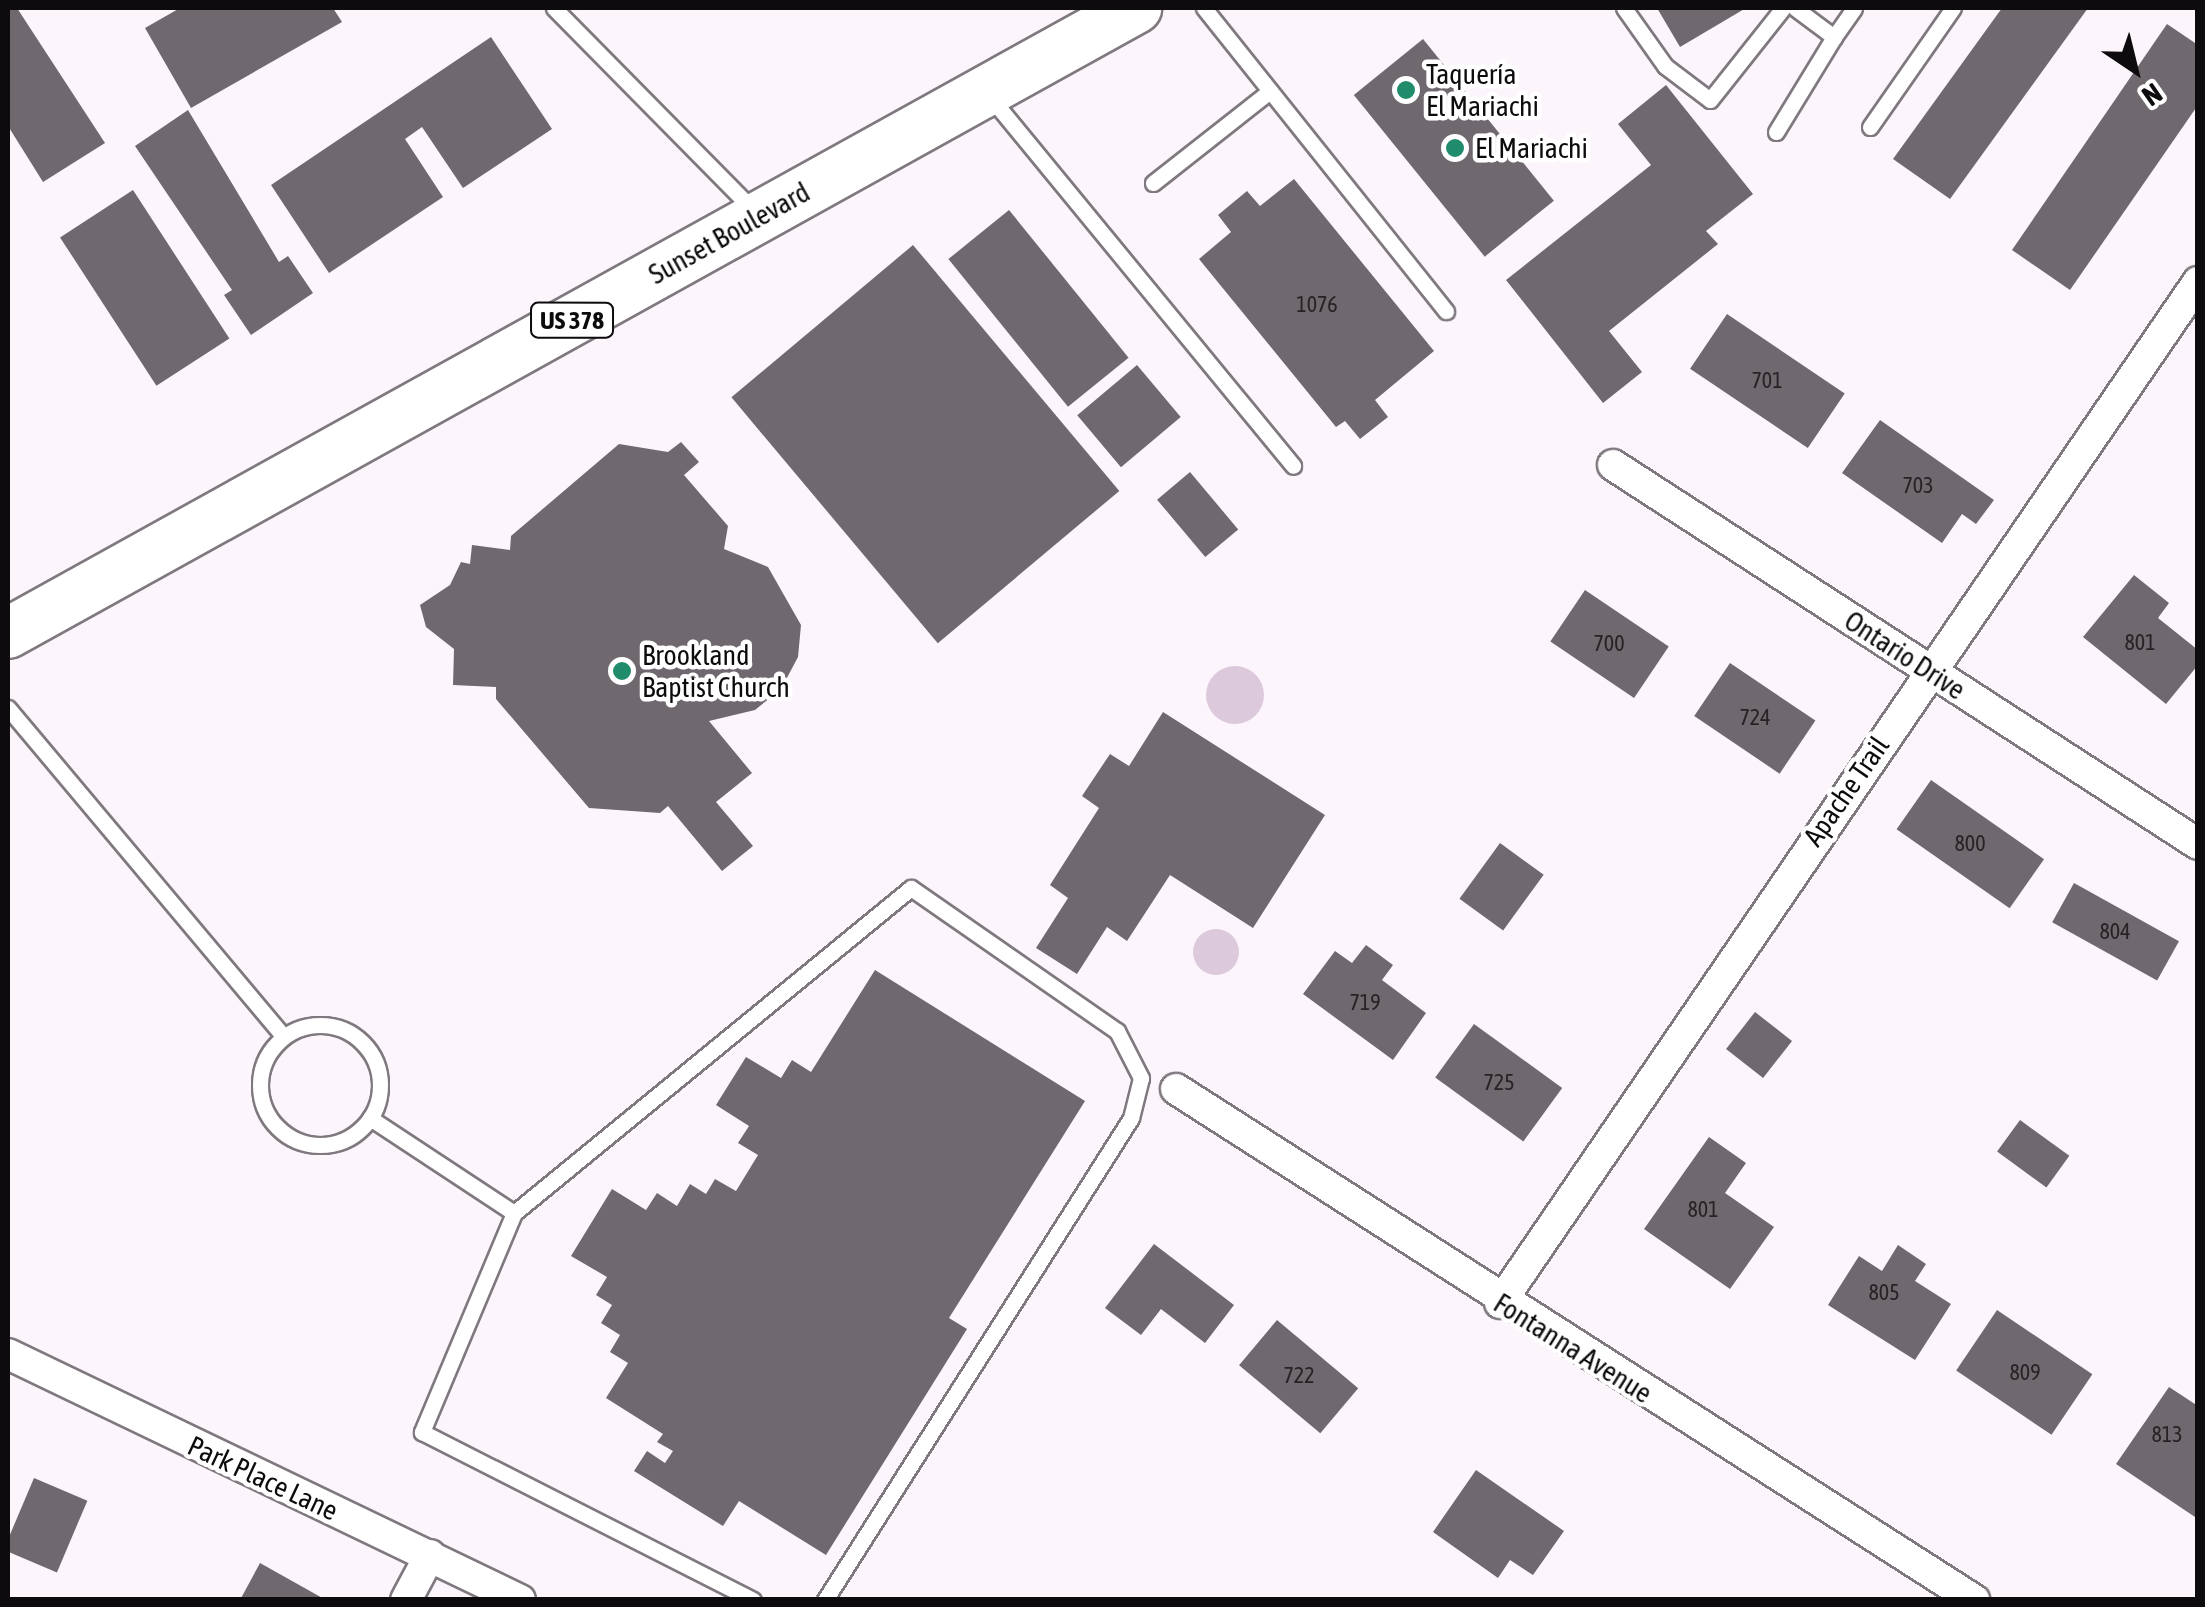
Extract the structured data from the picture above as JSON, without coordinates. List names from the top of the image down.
{
  "streets": {
    "main road": ["Sunset Boulevard", "US 378"],
    "street": [
      "Ontario Drive",
      "Apache Trail",
      "Fontanna Avenue",
      "Park Place Lane"
    ]
  },
  "crossings": [
    ["Ontario Drive", "Apache Trail"],
    ["Apache Trail", "Fontanna Avenue"]
  ],
  "places": ["Taquería El Mariachi", "El Mariachi", "Brookland Baptist Church"],
  "house_numbers": [
    "1076",
    "701",
    "703",
    "801",
    "700",
    "724",
    "800",
    "804",
    "719",
    "725",
    "801",
    "805",
    "809",
    "722",
    "813"
  ],
  "north": "bottom right"
}
